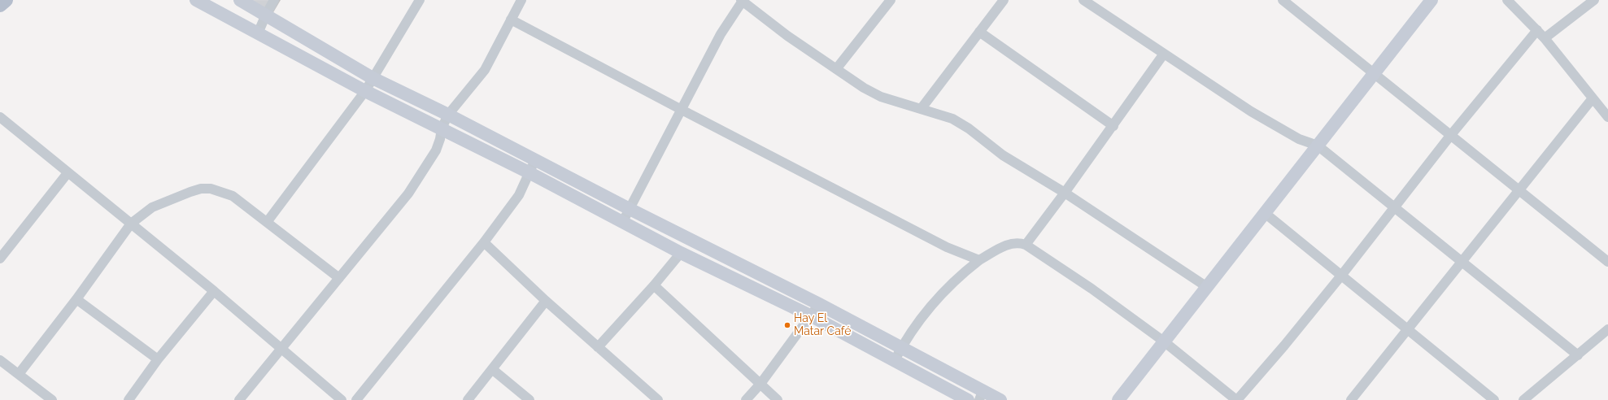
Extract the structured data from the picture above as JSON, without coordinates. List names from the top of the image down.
{
  "places": ["Hay El Matar Café"]
}
